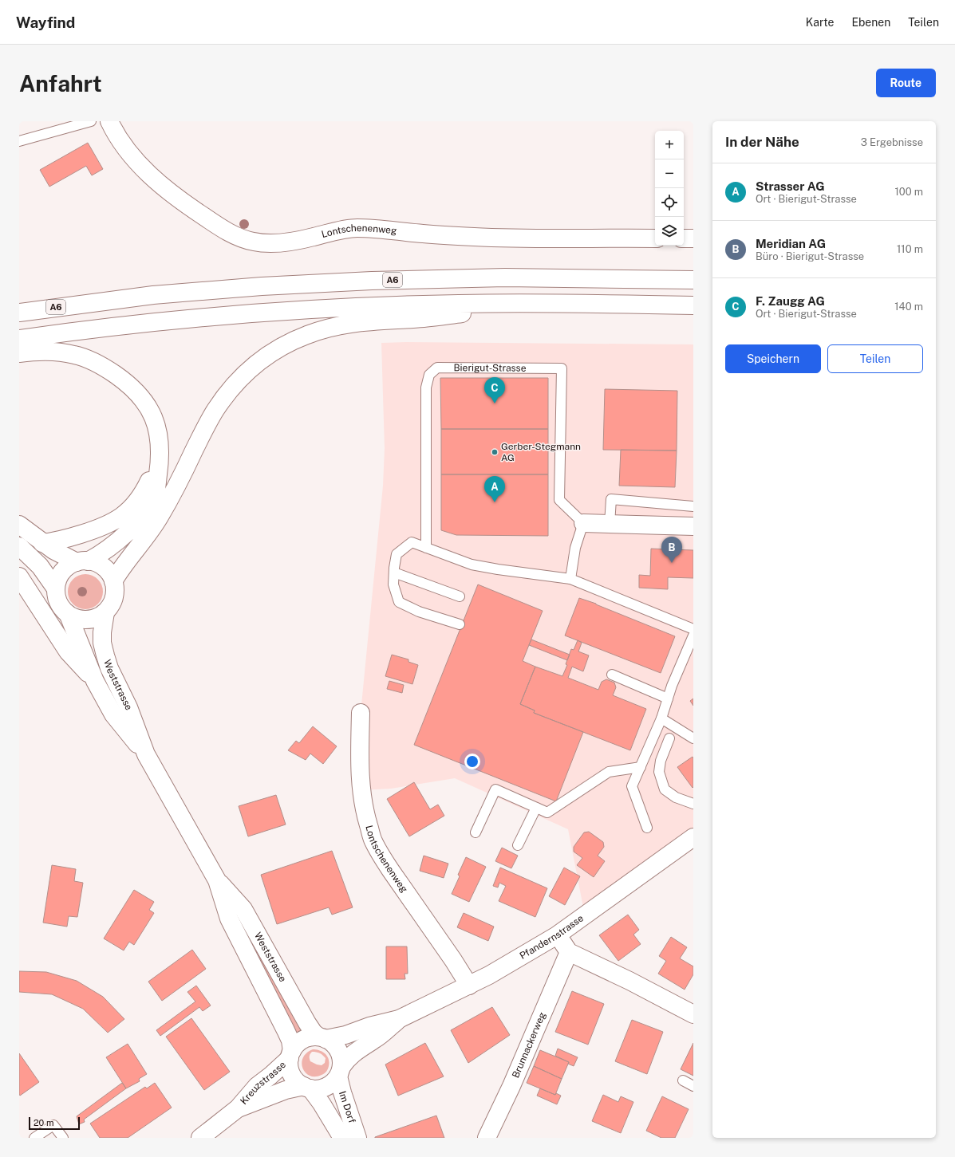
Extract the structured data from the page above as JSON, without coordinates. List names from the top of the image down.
{
  "streets": {
    "main road": [
      "Lontschenenweg",
      "A6",
      "Weststrasse",
      "Pfandernstrasse",
      "Brunnackerweg",
      "Kreuzstrasse",
      "Im Dorf"
    ],
    "lane": ["Bierigut-Strasse"]
  },
  "crossings": [
    ["Lontschenenweg", "Pfandernstrasse"],
    ["Weststrasse", "Pfandernstrasse"],
    ["Weststrasse", "Kreuzstrasse"],
    ["Weststrasse", "Im Dorf"],
    ["Pfandernstrasse", "Kreuzstrasse"],
    ["Pfandernstrasse", "Im Dorf"],
    ["Kreuzstrasse", "Im Dorf"]
  ],
  "places": ["Gerber-Stegmann AG"],
  "scale_bar": "20 m",
  "page": {
    "header": "Wayfind",
    "nav": ["Karte", "Ebenen", "Teilen"],
    "buttons": [
      "Route",
      ["Speichern", "Teilen"]
    ],
    "title": "Anfahrt",
    "heading": ["In der Nähe", "3 Ergebnisse"],
    "map_buttons": ["+", "−"],
    "list": [
      {
        "mark": "A",
        "name": "Strasser AG",
        "note": "Ort · Bierigut-Strasse",
        "value": "100 m"
      },
      {
        "mark": "B",
        "name": "Meridian AG",
        "note": "Büro · Bierigut-Strasse",
        "value": "110 m"
      },
      {
        "mark": "C",
        "name": "F. Zaugg AG",
        "note": "Ort · Bierigut-Strasse",
        "value": "140 m"
      }
    ],
    "pins": ["C", "A", "B"],
    "scale": "20 m"
  }
}
